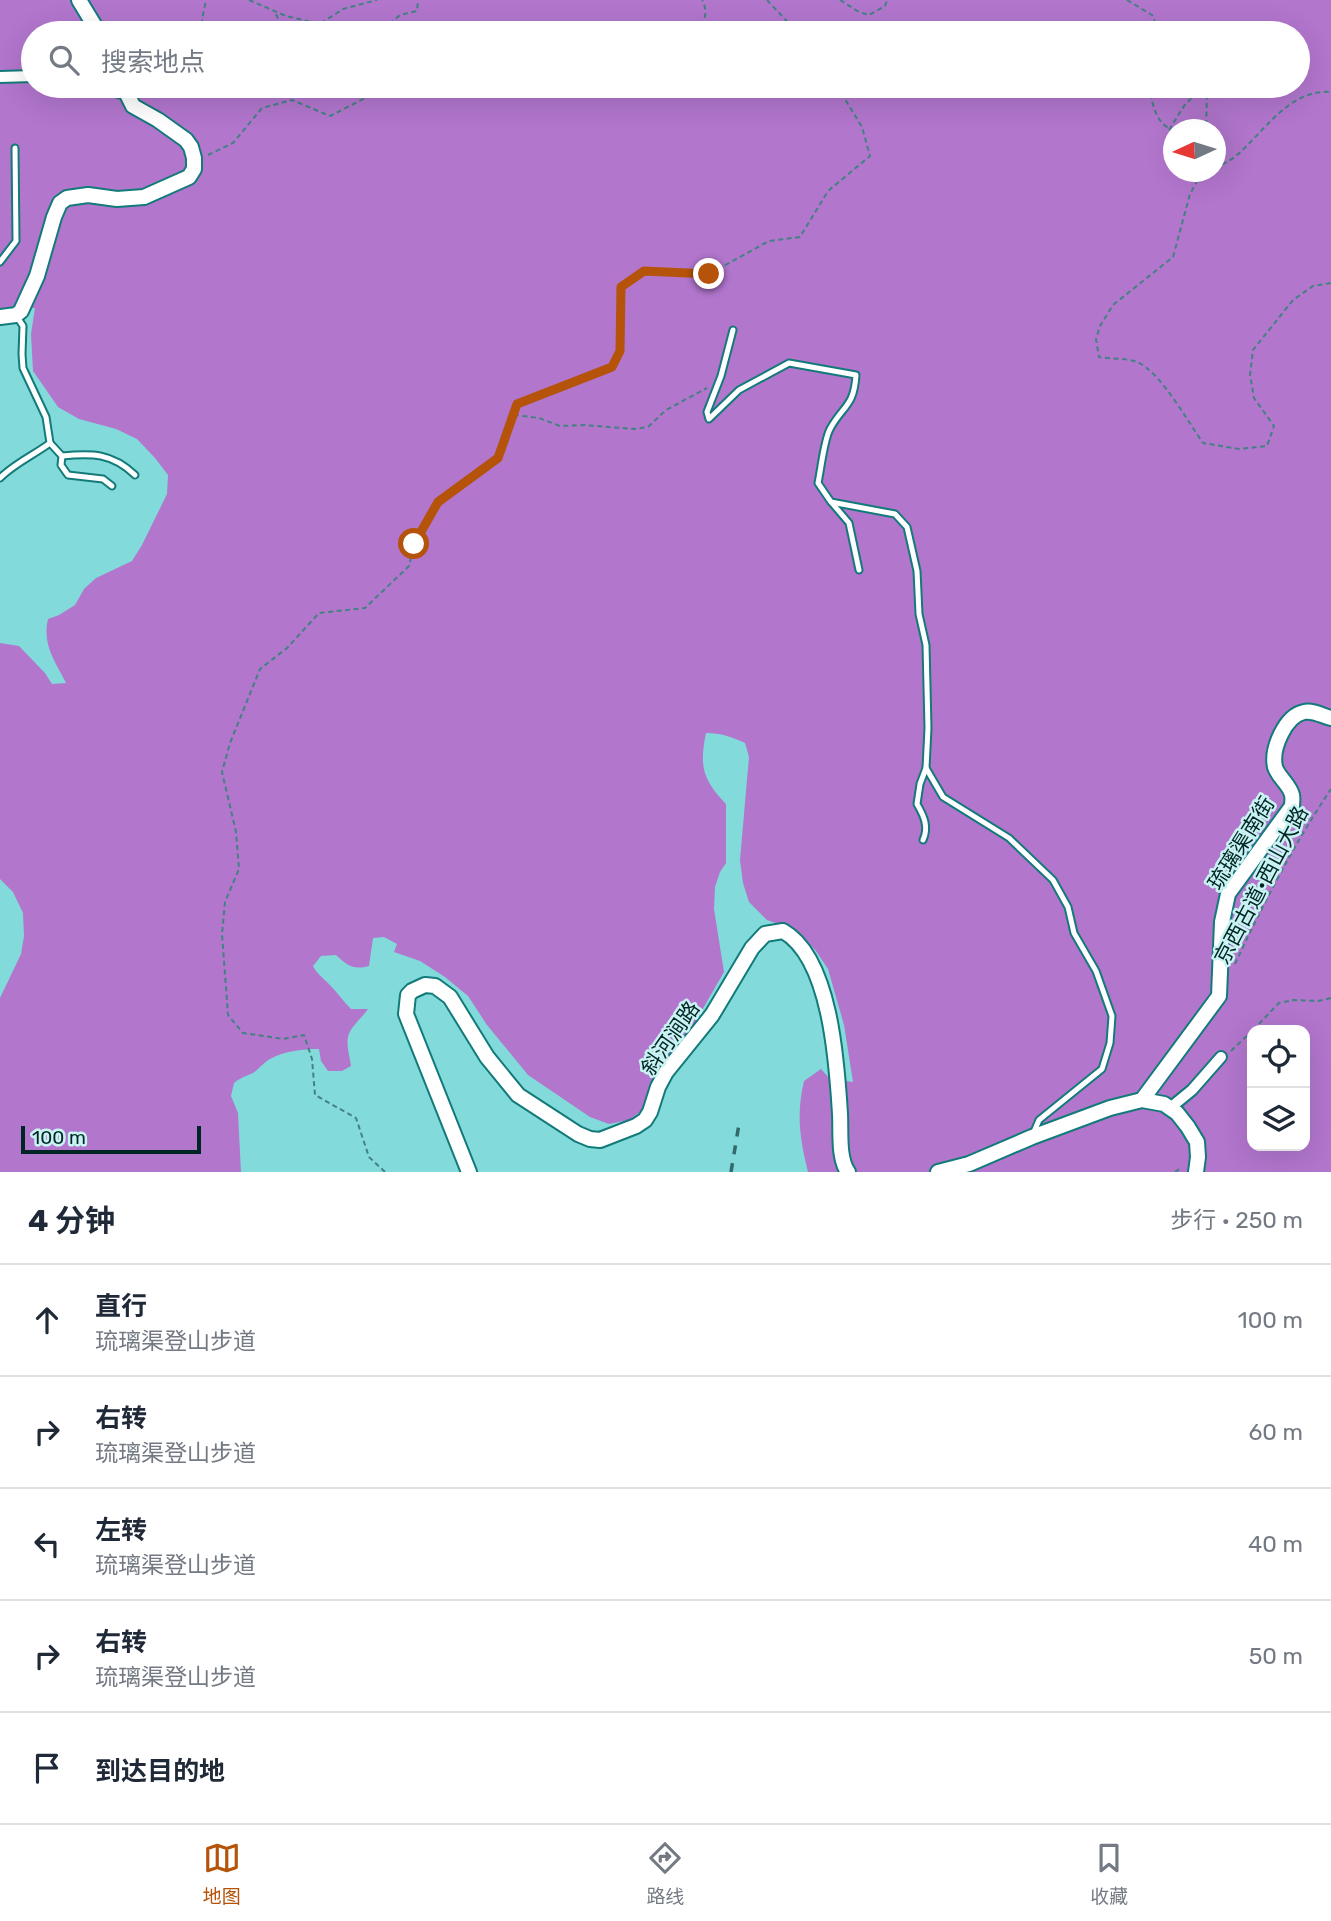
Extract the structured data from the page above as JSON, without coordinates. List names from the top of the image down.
{
  "streets": {
    "street": ["琉璃渠南街", "斜河涧路"],
    "path": ["京西古道·西山大路"]
  },
  "scale_bar": "100 m",
  "north": "left",
  "page": {
    "search": "搜索地点",
    "scale": "100 m",
    "heading": ["4 分钟", "步行 · 250 m"],
    "list": [
      ["直行", "琉璃渠登山步道", "100 m"],
      ["右转", "琉璃渠登山步道", "60 m"],
      ["左转", "琉璃渠登山步道", "40 m"],
      ["右转", "琉璃渠登山步道", "50 m"],
      "到达目的地"
    ],
    "nav": ["地图", "路线", "收藏"]
  }
}
